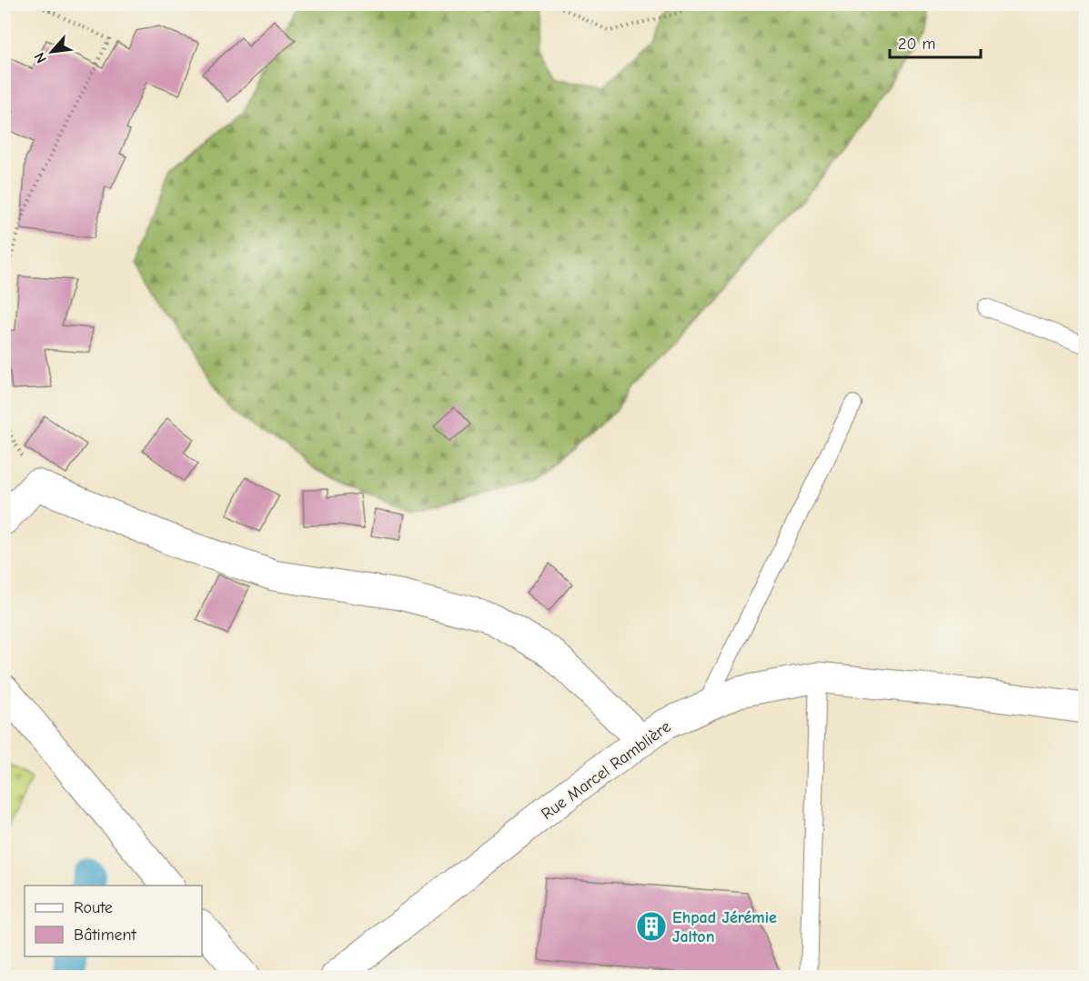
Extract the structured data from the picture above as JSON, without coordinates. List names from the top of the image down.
{
  "streets": {
    "street": ["Rue Marcel Ramblière"]
  },
  "places": {
    "building": ["Ehpad Jérémie Jalton"]
  },
  "legend": ["Route", "Bâtiment"],
  "scale_bar": "20 m",
  "north": "bottom left"
}
